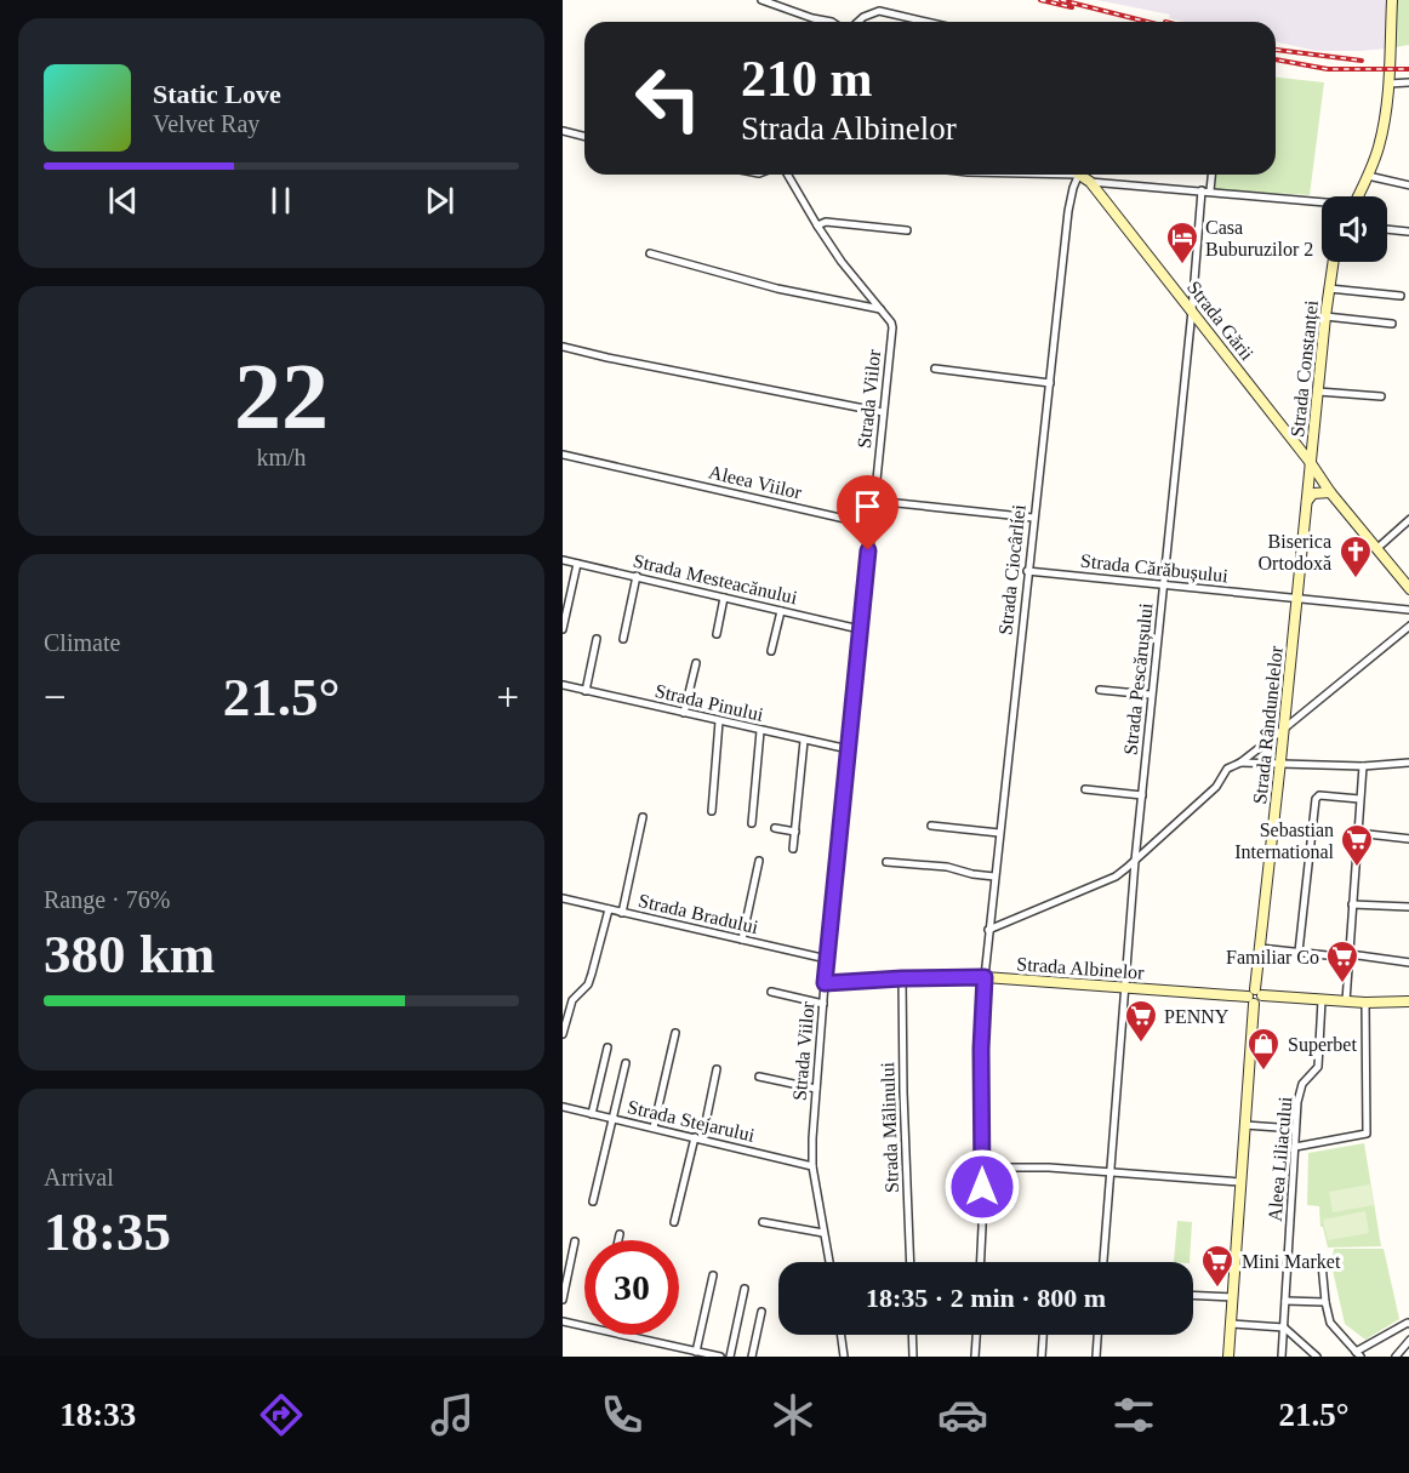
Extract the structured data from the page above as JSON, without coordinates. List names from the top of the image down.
{
  "streets": {
    "street": [
      "Strada Gării",
      "Strada Constanței",
      "Strada Viilor",
      "Aleea Viilor",
      "Strada Cărăbușului",
      "Strada Ciocârliei",
      "Strada Mesteacănului",
      "Strada Pescărușului",
      "Strada Pinului",
      "Strada Rândunelelor",
      "Strada Bradului",
      "Strada Albinelor",
      "Strada Stejarului",
      "Strada Mălinului",
      "Aleea Liliacului"
    ]
  },
  "crossings": [
    ["Strada Gării", "Strada Constanței"],
    ["Strada Gării", "Strada Pescărușului"],
    ["Strada Gării", "Strada Rândunelelor"],
    ["Strada Constanței", "Strada Rândunelelor"],
    ["Strada Viilor", "Aleea Viilor"],
    ["Strada Viilor", "Strada Mesteacănului"],
    ["Strada Viilor", "Strada Pinului"],
    ["Strada Viilor", "Strada Bradului"],
    ["Strada Viilor", "Strada Albinelor"],
    ["Strada Viilor", "Strada Stejarului"],
    ["Strada Cărăbușului", "Strada Ciocârliei"],
    ["Strada Cărăbușului", "Strada Pescărușului"],
    ["Strada Cărăbușului", "Strada Rândunelelor"],
    ["Strada Ciocârliei", "Strada Albinelor"],
    ["Strada Pescărușului", "Strada Albinelor"],
    ["Strada Rândunelelor", "Strada Albinelor"],
    ["Strada Albinelor", "Strada Mălinului"],
    ["Strada Albinelor", "Aleea Liliacului"]
  ],
  "places": {
    "hotel": ["Casa Buburuzilor 2"],
    "church": ["Biserica Ortodoxă"],
    "supermarket": [
      "Sebastian International",
      "Familiar Co",
      "PENNY",
      "Mini Market"
    ],
    "shop": ["Superbet"]
  },
  "page": {
    "turn": ["210 m", "Strada Albinelor"],
    "song": ["Static Love", "Velvet Ray"],
    "tile": [
      ["22", "km/h"],
      "Climate",
      ["Range · 76%", "380 km"],
      ["Arrival", "18:35"]
    ],
    "heat": ["−", "21.5°", "+"],
    "limit": "30",
    "trip": "18:35 · 2 min · 800 m",
    "tabs": ["18:33", "21.5°"]
  }
}
